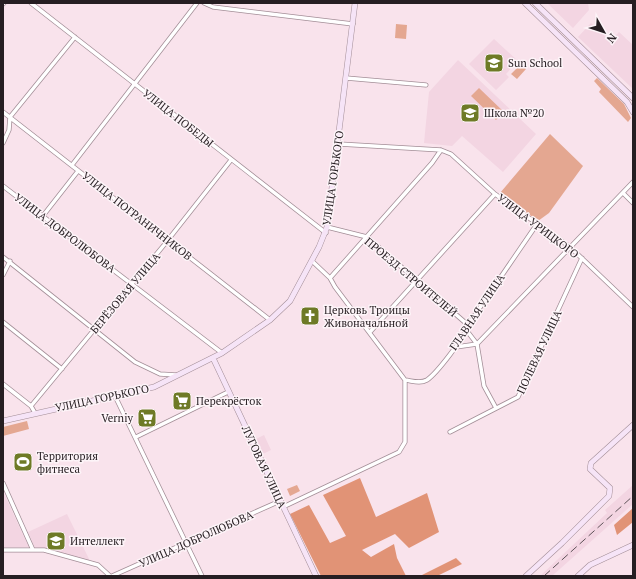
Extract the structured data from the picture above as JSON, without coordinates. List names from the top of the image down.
{
  "streets": {
    "main road": ["УЛИЦА ГОРЬКОГО", "ЛУГОВАЯ УЛИЦА"],
    "street": [
      "УЛИЦА ПОБЕДЫ",
      "УЛИЦА ПОГРАНИЧНИКОВ",
      "УЛИЦА УРИЦКОГО",
      "УЛИЦА ДОБРОЛЮБОВА",
      "ПРОЕЗД СТРОИТЕЛЕЙ",
      "БЕРЁЗОВАЯ УЛИЦА",
      "ГЛАВНАЯ УЛИЦА",
      "ПОЛЕВАЯ УЛИЦА"
    ]
  },
  "crossings": [
    ["УЛИЦА ПОБЕДЫ", "УЛИЦА ГОРЬКОГО"],
    ["УЛИЦА ПОБЕДЫ", "БЕРЁЗОВАЯ УЛИЦА"],
    ["УЛИЦА ГОРЬКОГО", "УЛИЦА ПОГРАНИЧНИКОВ"],
    ["УЛИЦА ГОРЬКОГО", "УЛИЦА ДОБРОЛЮБОВА"],
    ["УЛИЦА ГОРЬКОГО", "ПРОЕЗД СТРОИТЕЛЕЙ"],
    ["УЛИЦА ГОРЬКОГО", "ЛУГОВАЯ УЛИЦА"],
    ["УЛИЦА ПОГРАНИЧНИКОВ", "БЕРЁЗОВАЯ УЛИЦА"],
    ["УЛИЦА УРИЦКОГО", "ГЛАВНАЯ УЛИЦА"],
    ["УЛИЦА УРИЦКОГО", "ПОЛЕВАЯ УЛИЦА"],
    ["УЛИЦА ДОБРОЛЮБОВА", "БЕРЁЗОВАЯ УЛИЦА"],
    ["УЛИЦА ДОБРОЛЮБОВА", "ЛУГОВАЯ УЛИЦА"],
    ["ПРОЕЗД СТРОИТЕЛЕЙ", "ГЛАВНАЯ УЛИЦА"]
  ],
  "places": {
    "school or university": ["Sun School", "Школа №20", "Интеллект"],
    "church": ["Церковь Троицы Живоначальной"],
    "supermarket": ["Перекрёсток", "Verniy"],
    "sports": ["Территория фитнеса"]
  },
  "north": "bottom right"
}
